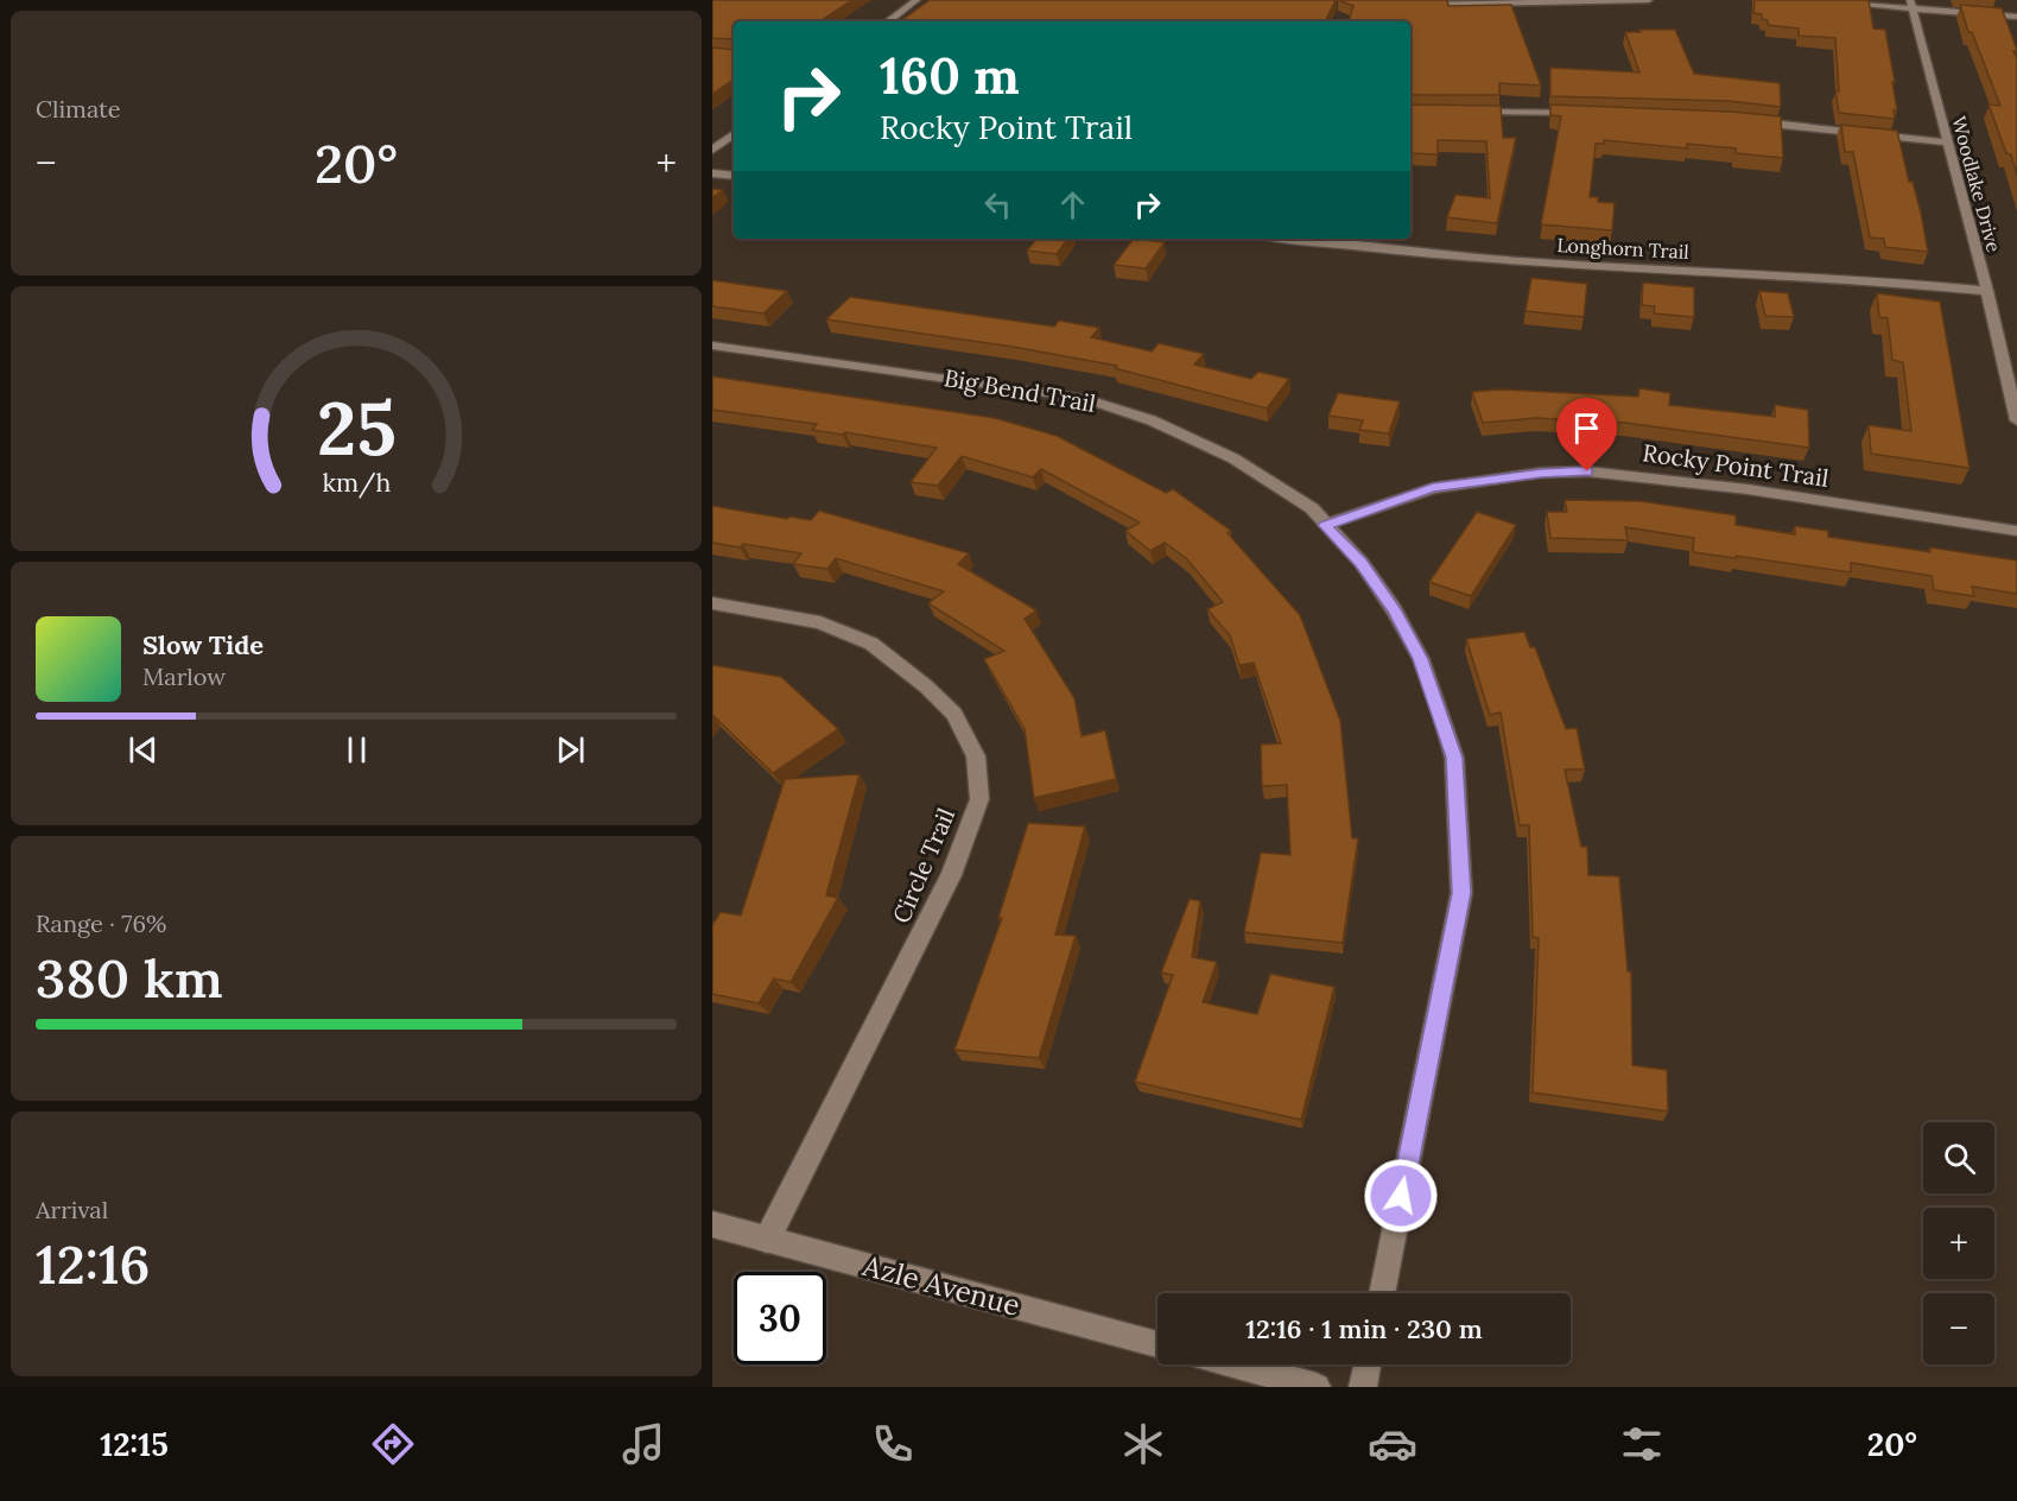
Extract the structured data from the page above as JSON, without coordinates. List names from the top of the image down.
{
  "streets": {
    "street": [
      "Woodlake Drive",
      "Longhorn Trail",
      "Big Bend Trail",
      "Rocky Point Trail",
      "Circle Trail",
      "Azle Avenue"
    ]
  },
  "crossings": [
    ["Woodlake Drive", "Longhorn Trail"],
    ["Big Bend Trail", "Rocky Point Trail"],
    ["Circle Trail", "Azle Avenue"]
  ],
  "page": {
    "tile": [
      "Climate",
      ["Range · 76%", "380 km"],
      ["Arrival", "12:16"]
    ],
    "turn": ["160 m", "Rocky Point Trail"],
    "heat": ["−", "20°", "+"],
    "song": ["Slow Tide", "Marlow"],
    "map_buttons": ["+", "−"],
    "limit": "30",
    "trip": "12:16 · 1 min · 230 m",
    "tabs": ["12:15", "20°"],
    "gauge": ["25", "km/h"]
  }
}
